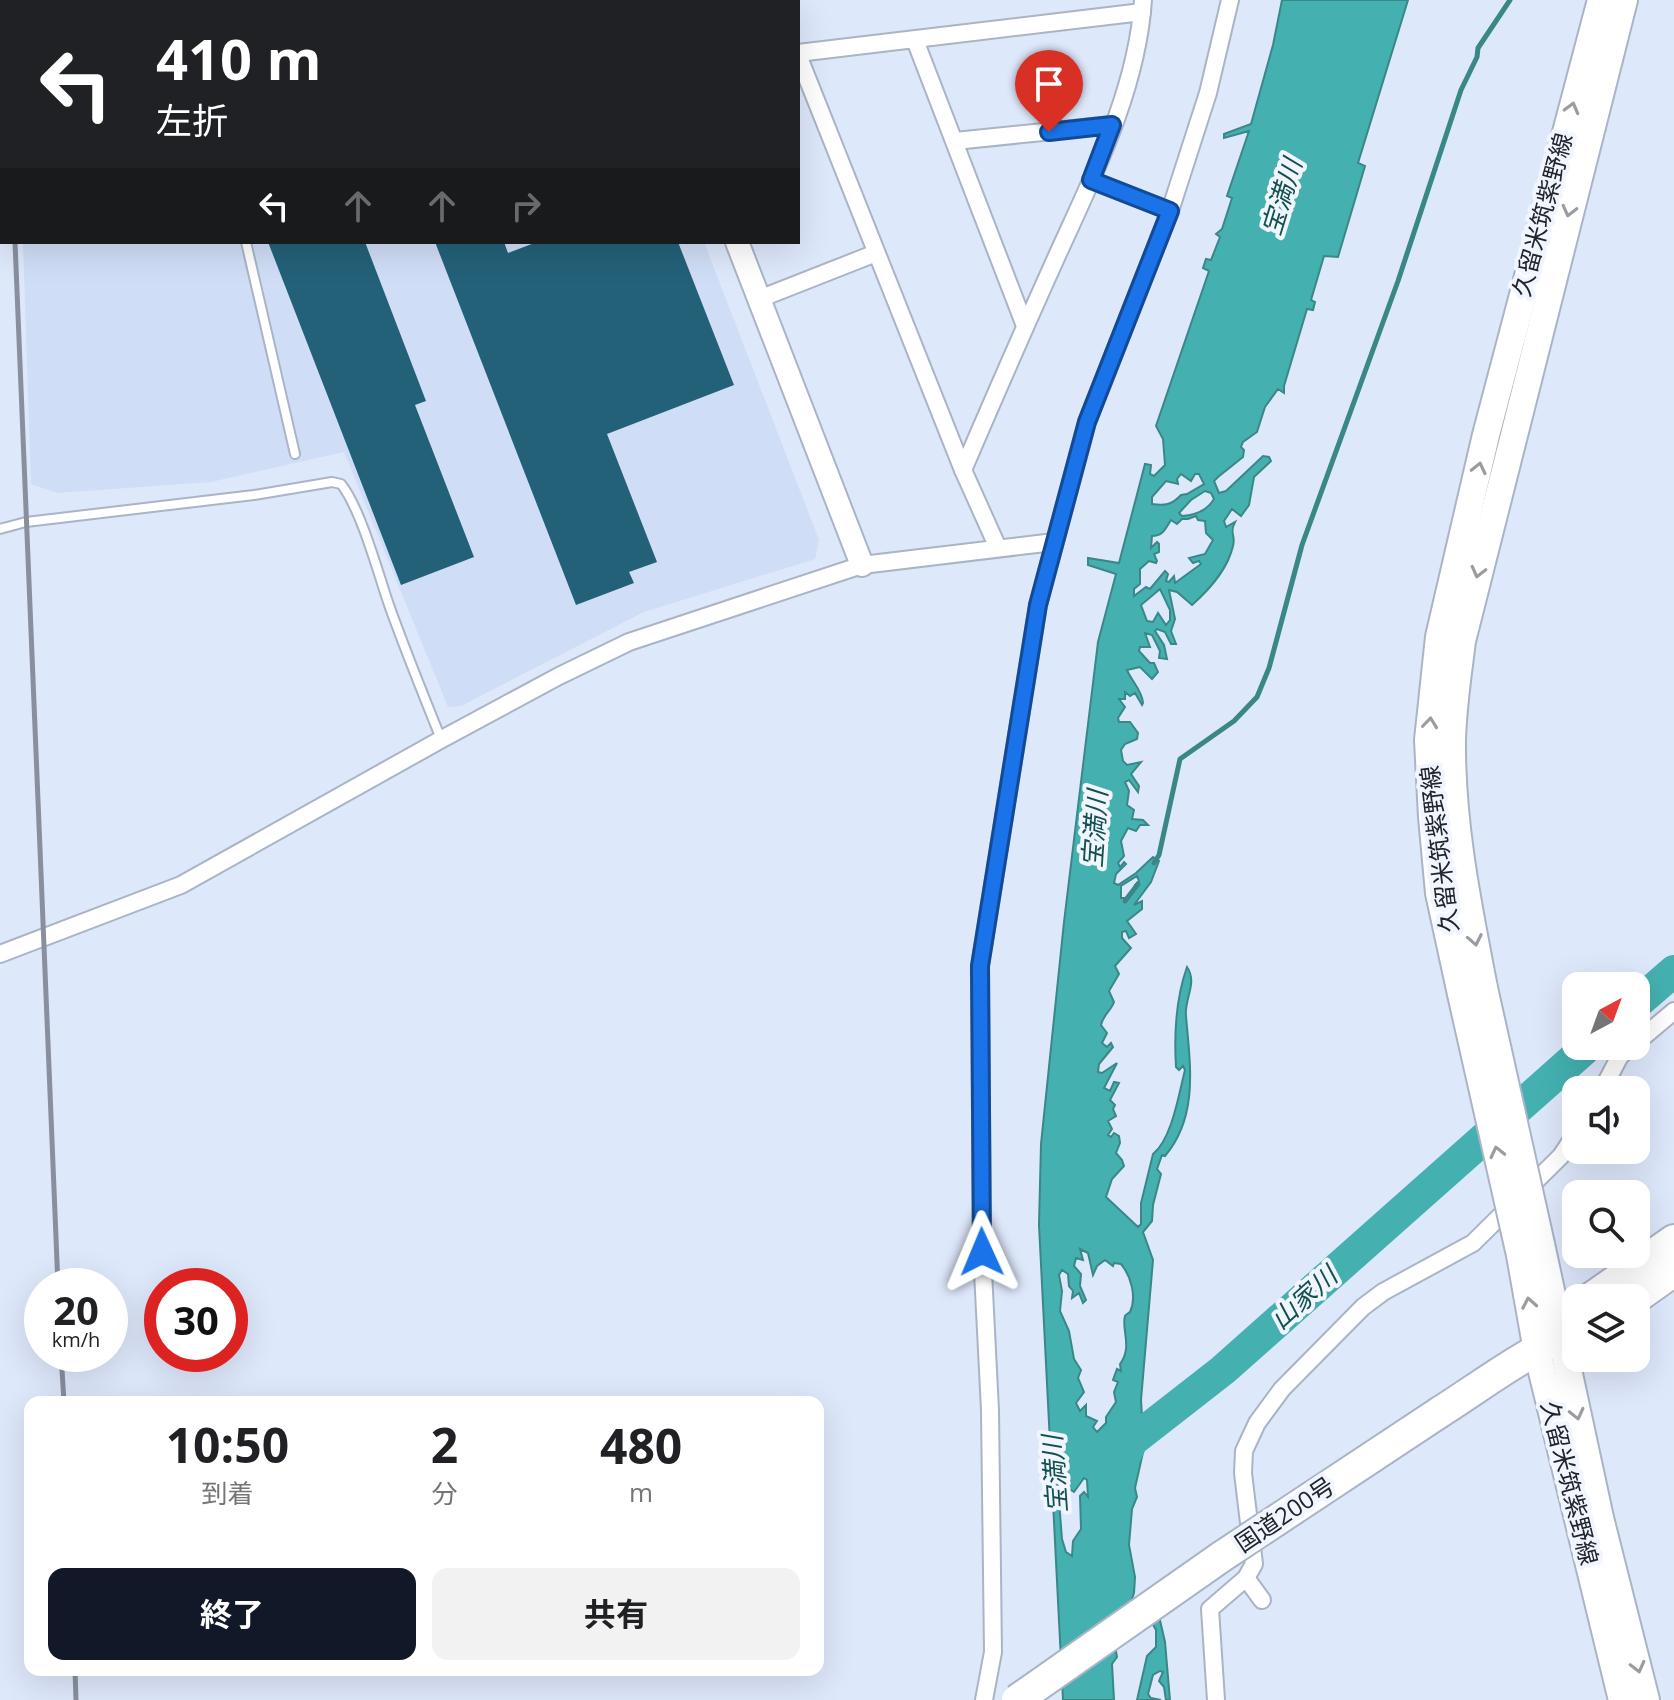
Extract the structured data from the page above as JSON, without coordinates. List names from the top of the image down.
{
  "streets": {
    "highway": ["国道200号"],
    "main road": ["久留米筑紫野線"]
  },
  "crossings": [
    ["久留米筑紫野線", "国道200号"]
  ],
  "water": ["宝満川", "山家川"],
  "north": "top right",
  "page": {
    "turn": ["410 m", "左折"],
    "speed": "20 km/h",
    "limit": "30",
    "eta": [
      "10:50",
      "到着",
      "2",
      "分",
      "480",
      "m"
    ],
    "buttons": ["終了", "共有"]
  }
}
